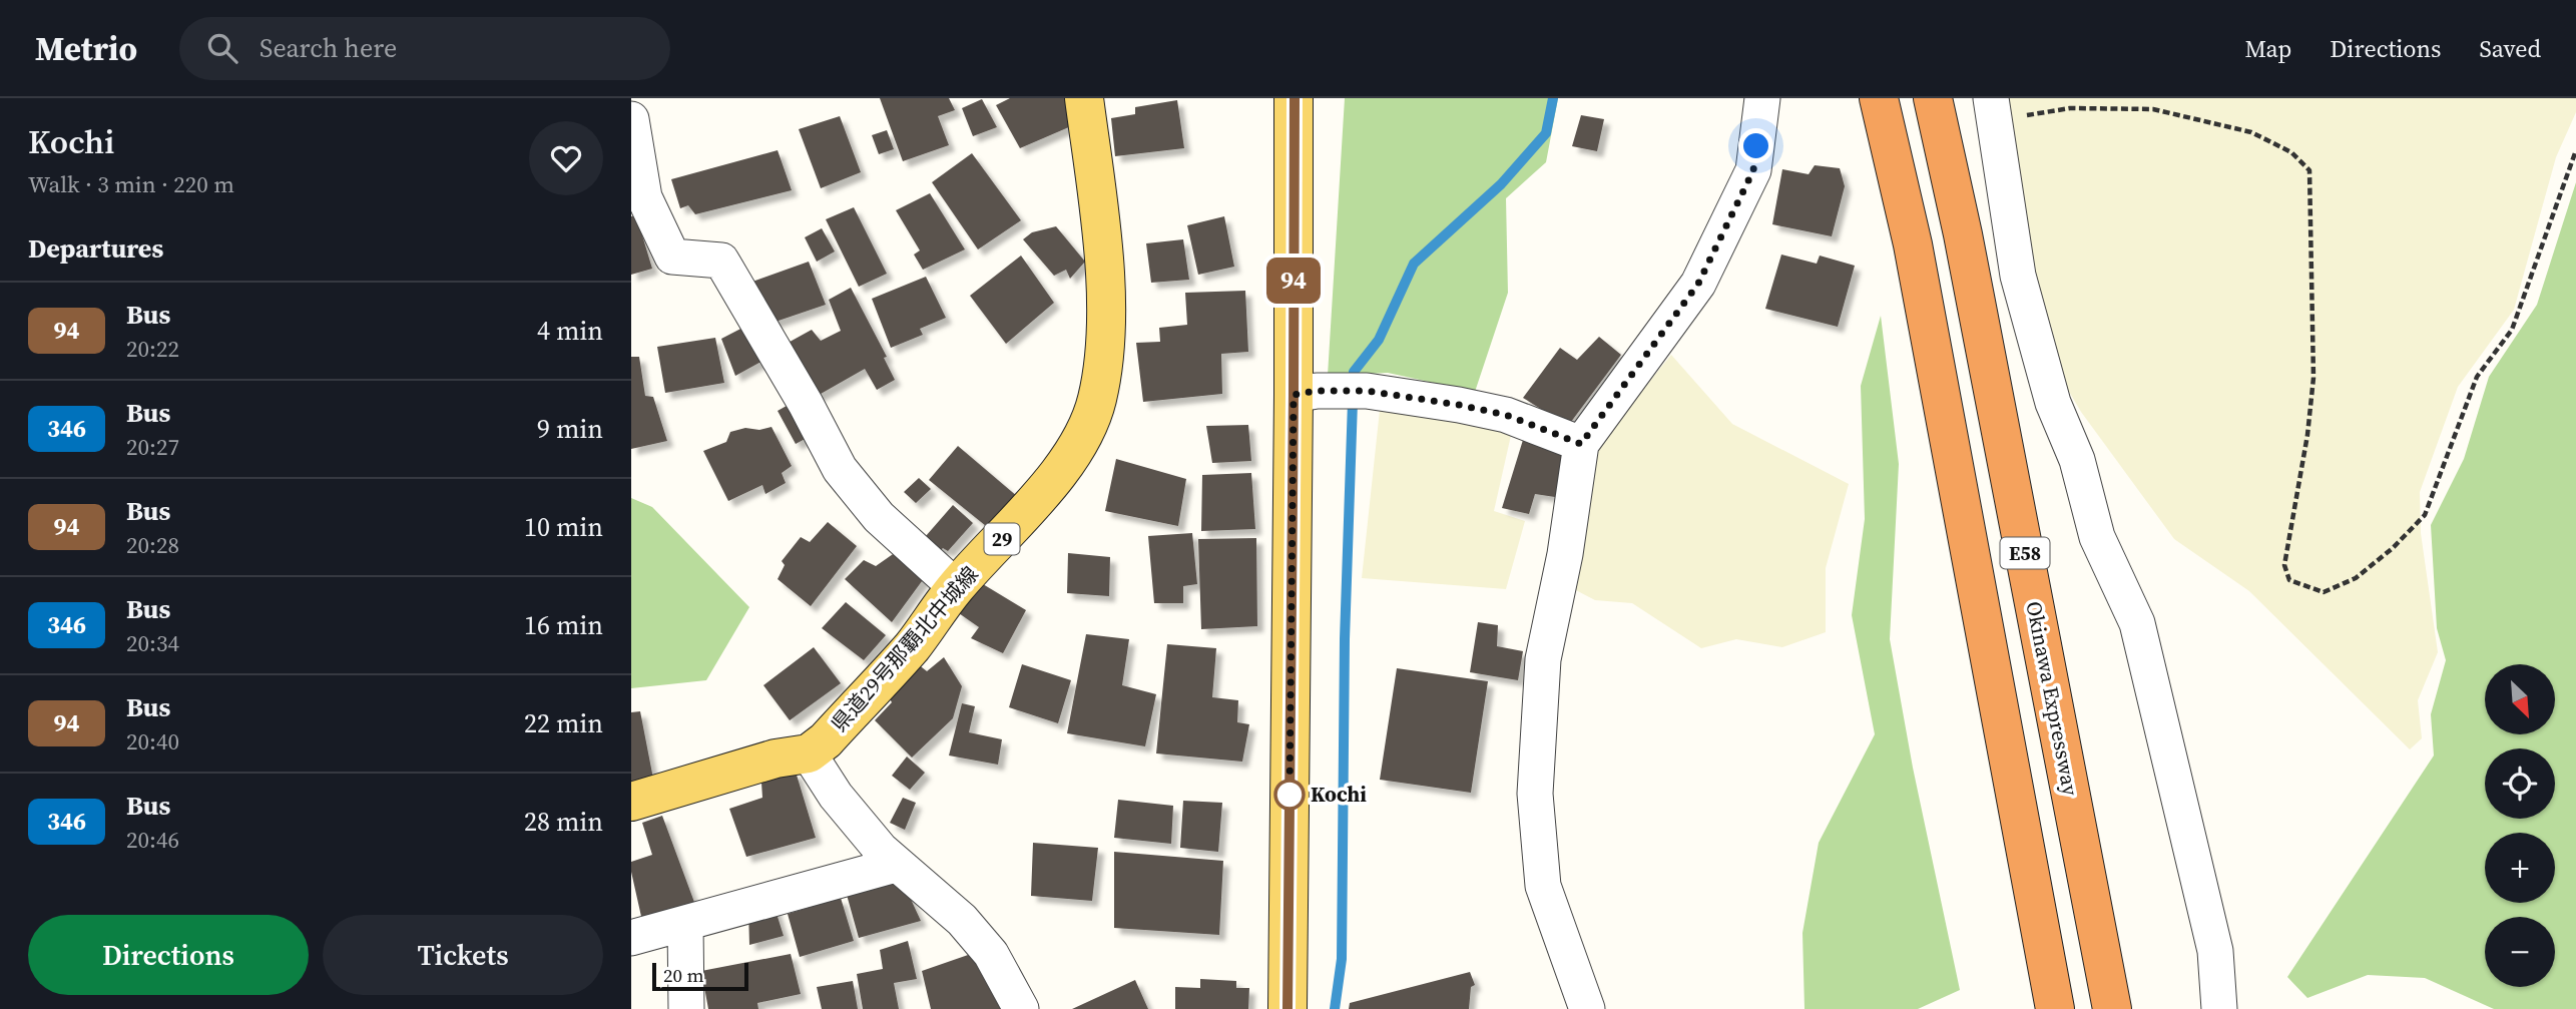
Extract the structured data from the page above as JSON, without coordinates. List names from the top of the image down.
{
  "streets": {
    "highway": ["E58", "Okinawa Expressway"],
    "main road": ["29", "県道29号那覇北中城線"]
  },
  "places": ["Kochi"],
  "lines": ["bus line 94"],
  "scale_bar": "20 m",
  "north": "bottom right",
  "page": {
    "header": "Metrio",
    "search": "Search here",
    "nav": ["Map", "Directions", "Saved"],
    "heading": [
      ["Kochi", "Walk · 3 min · 220 m"],
      "Departures"
    ],
    "on_map": "94",
    "list": [
      {
        "mark": "94",
        "name": "Bus",
        "note": "20:22",
        "value": "4 min"
      },
      {
        "mark": "346",
        "name": "Bus",
        "note": "20:27",
        "value": "9 min"
      },
      {
        "mark": "94",
        "name": "Bus",
        "note": "20:28",
        "value": "10 min"
      },
      {
        "mark": "346",
        "name": "Bus",
        "note": "20:34",
        "value": "16 min"
      },
      {
        "mark": "94",
        "name": "Bus",
        "note": "20:40",
        "value": "22 min"
      },
      {
        "mark": "346",
        "name": "Bus",
        "note": "20:46",
        "value": "28 min"
      }
    ],
    "map_buttons": ["+", "−"],
    "buttons": ["Directions", "Tickets"],
    "scale": "20 m"
  }
}
